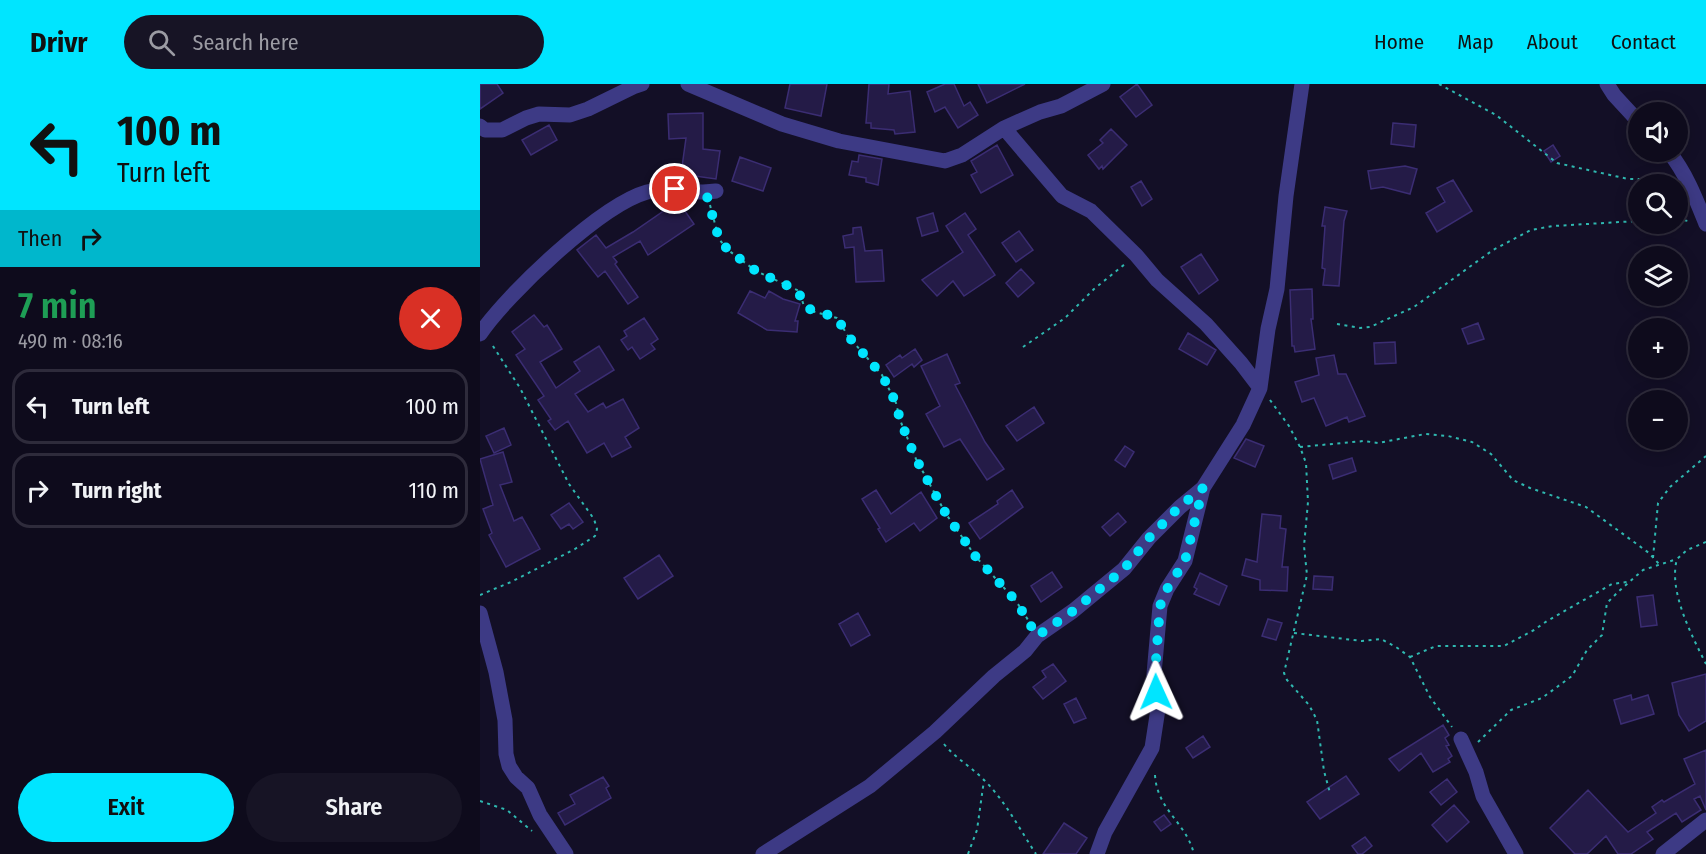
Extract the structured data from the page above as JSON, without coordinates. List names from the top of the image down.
{
  "page": {
    "header": "Drivr",
    "search": "Search here",
    "nav": [
      "Home",
      "Map",
      "About",
      "Contact"
    ],
    "turn": ["100 m", "Turn left"],
    "map_buttons": ["+", "−"],
    "then": "Then",
    "heading": ["7 min", "490 m · 08:16"],
    "list": [
      {
        "name": "Turn left",
        "value": "100 m"
      },
      {
        "name": "Turn right",
        "value": "110 m"
      }
    ],
    "buttons": ["Exit", "Share"]
  }
}
